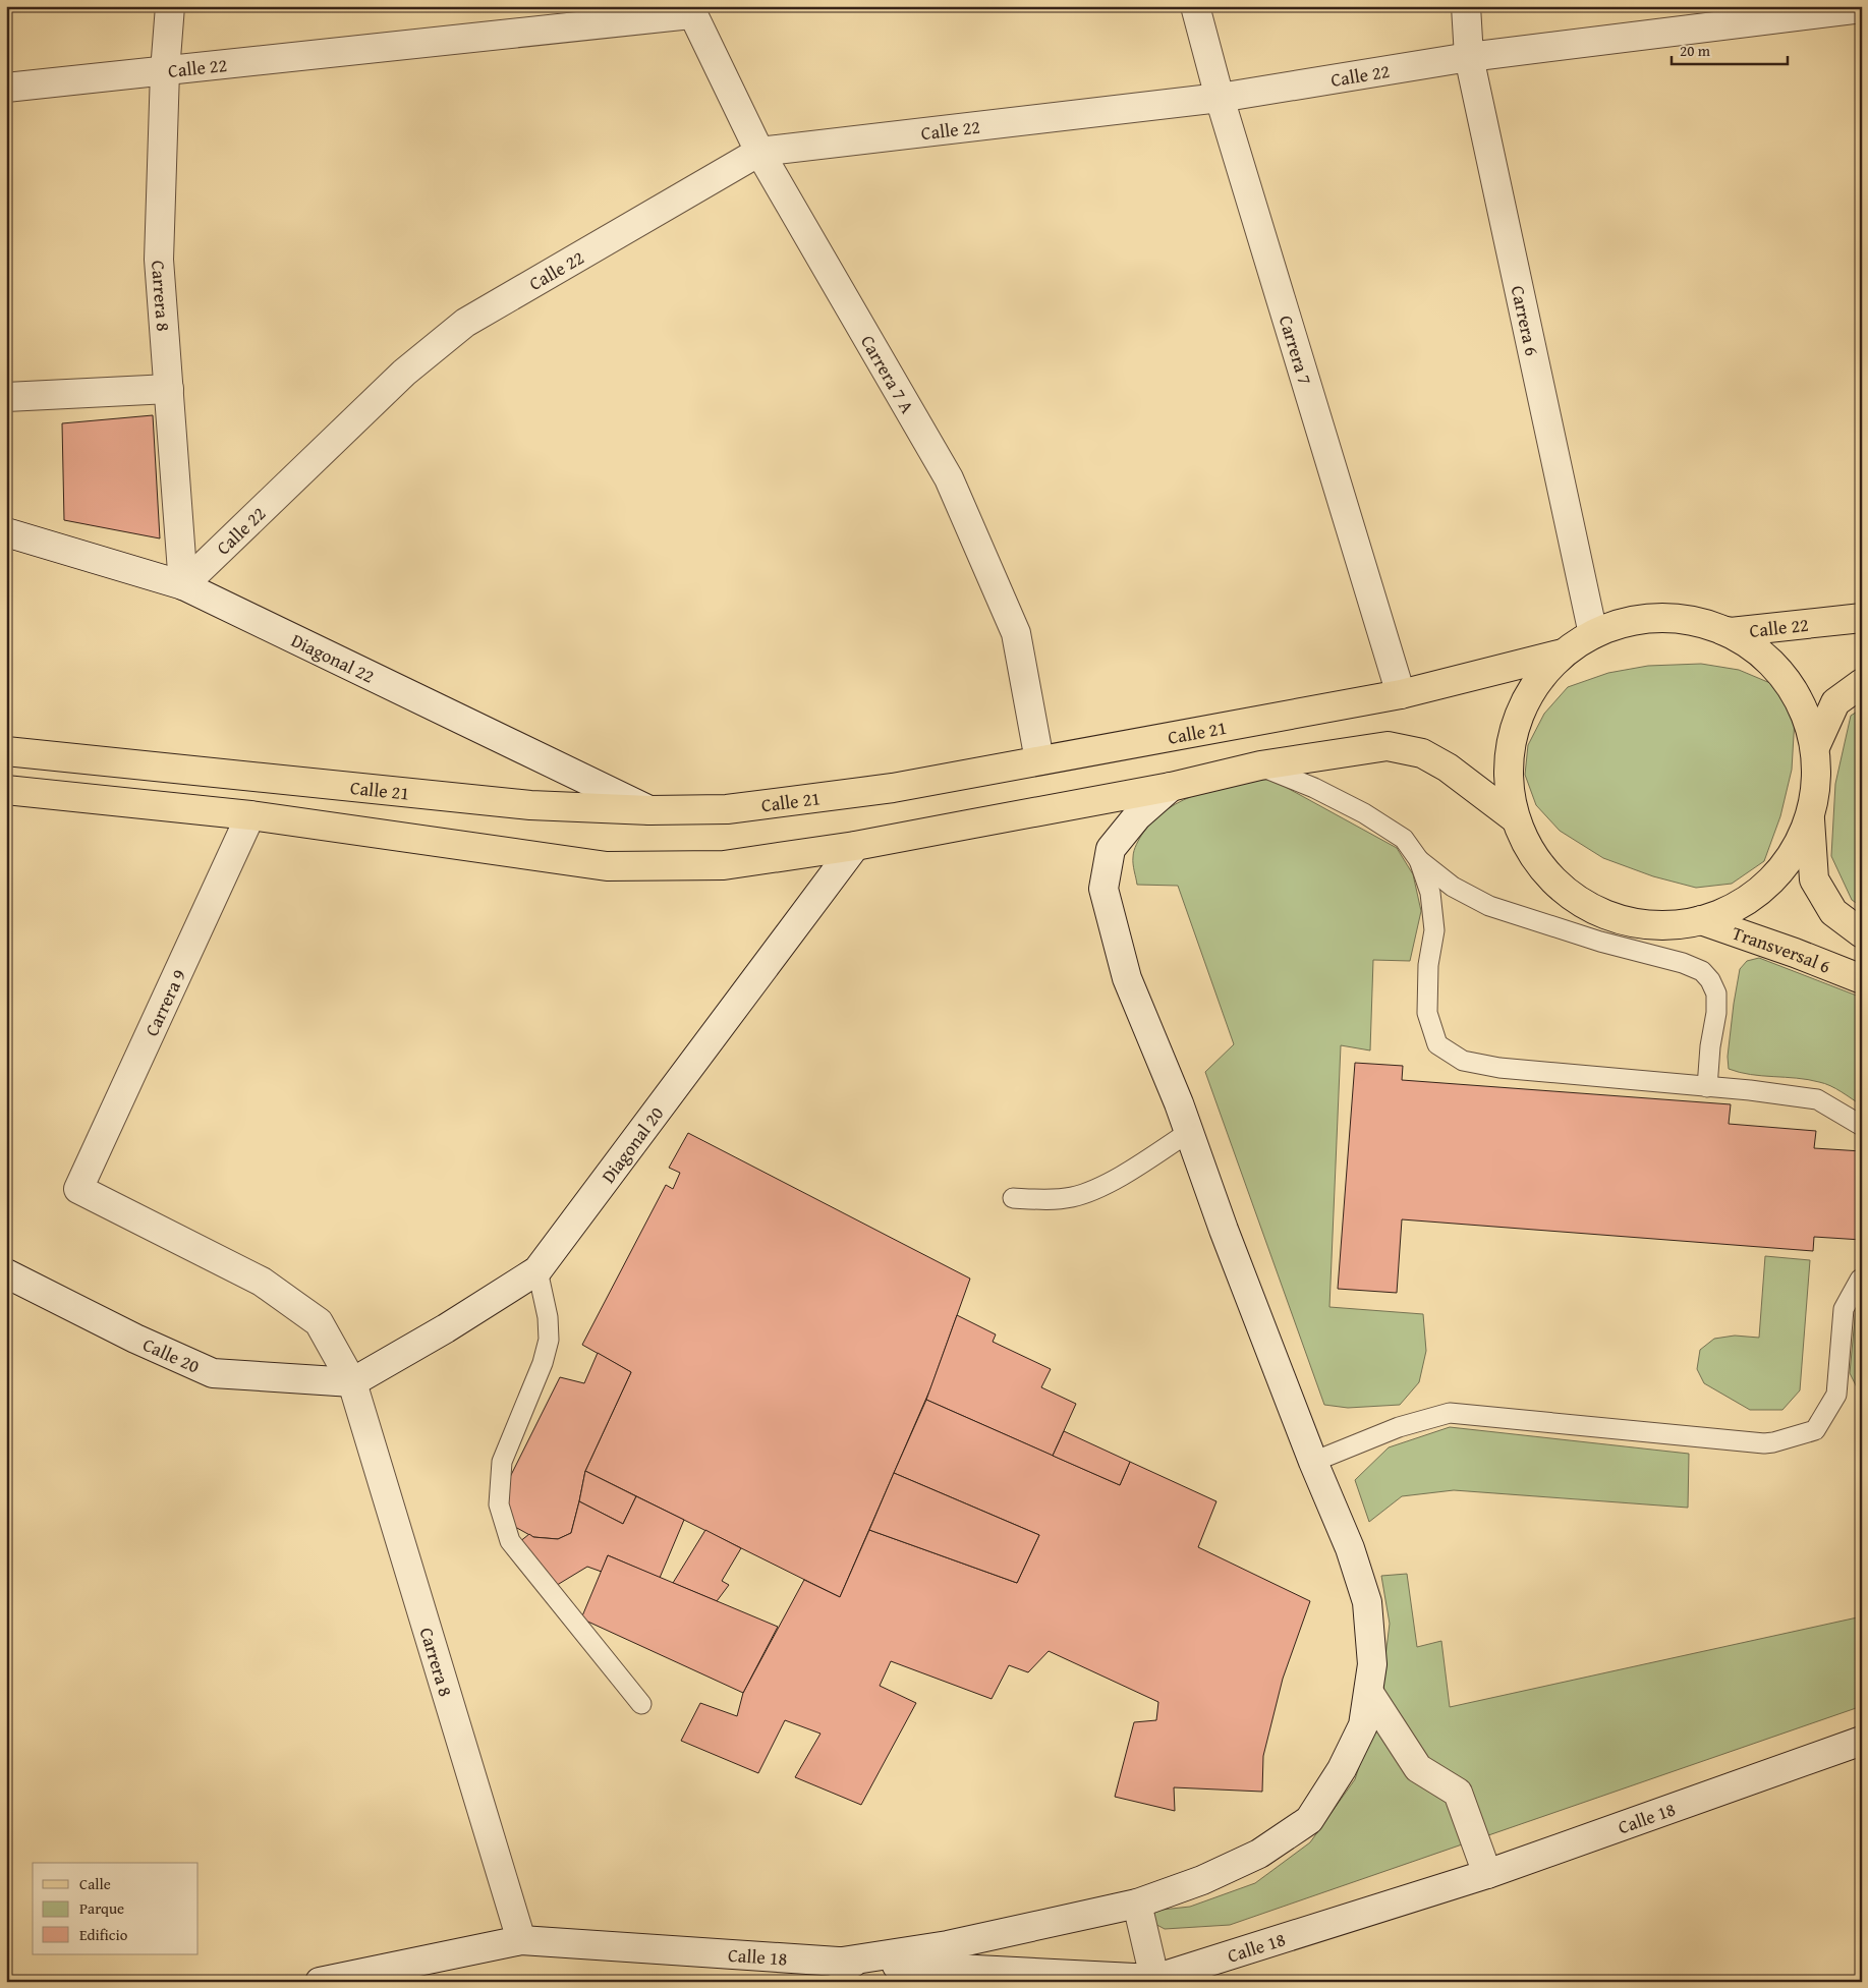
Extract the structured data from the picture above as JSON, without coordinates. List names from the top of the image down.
{
  "streets": {
    "main road": ["Calle 22", "Calle 21", "Transversal 6"],
    "street": [
      "Carrera 8",
      "Carrera 6",
      "Carrera 7",
      "Carrera 7 A",
      "Diagonal 22",
      "Carrera 9",
      "Diagonal 20",
      "Calle 20",
      "Calle 18"
    ]
  },
  "crossings": [
    ["Calle 22", "Carrera 8"],
    ["Calle 22", "Carrera 6"],
    ["Calle 22", "Carrera 7"],
    ["Calle 22", "Carrera 7 A"],
    ["Calle 22", "Diagonal 22"],
    ["Calle 22", "Calle 21"],
    ["Carrera 8", "Diagonal 22"],
    ["Carrera 8", "Carrera 9"],
    ["Carrera 8", "Diagonal 20"],
    ["Carrera 8", "Calle 20"],
    ["Carrera 8", "Calle 18"],
    ["Carrera 6", "Calle 21"],
    ["Carrera 7", "Calle 21"],
    ["Carrera 7 A", "Calle 21"],
    ["Diagonal 22", "Calle 21"],
    ["Calle 21", "Transversal 6"],
    ["Calle 21", "Carrera 9"],
    ["Calle 21", "Diagonal 20"],
    ["Diagonal 20", "Calle 20"]
  ],
  "legend": ["Calle", "Parque", "Edificio"],
  "scale_bar": "20 m"
}
